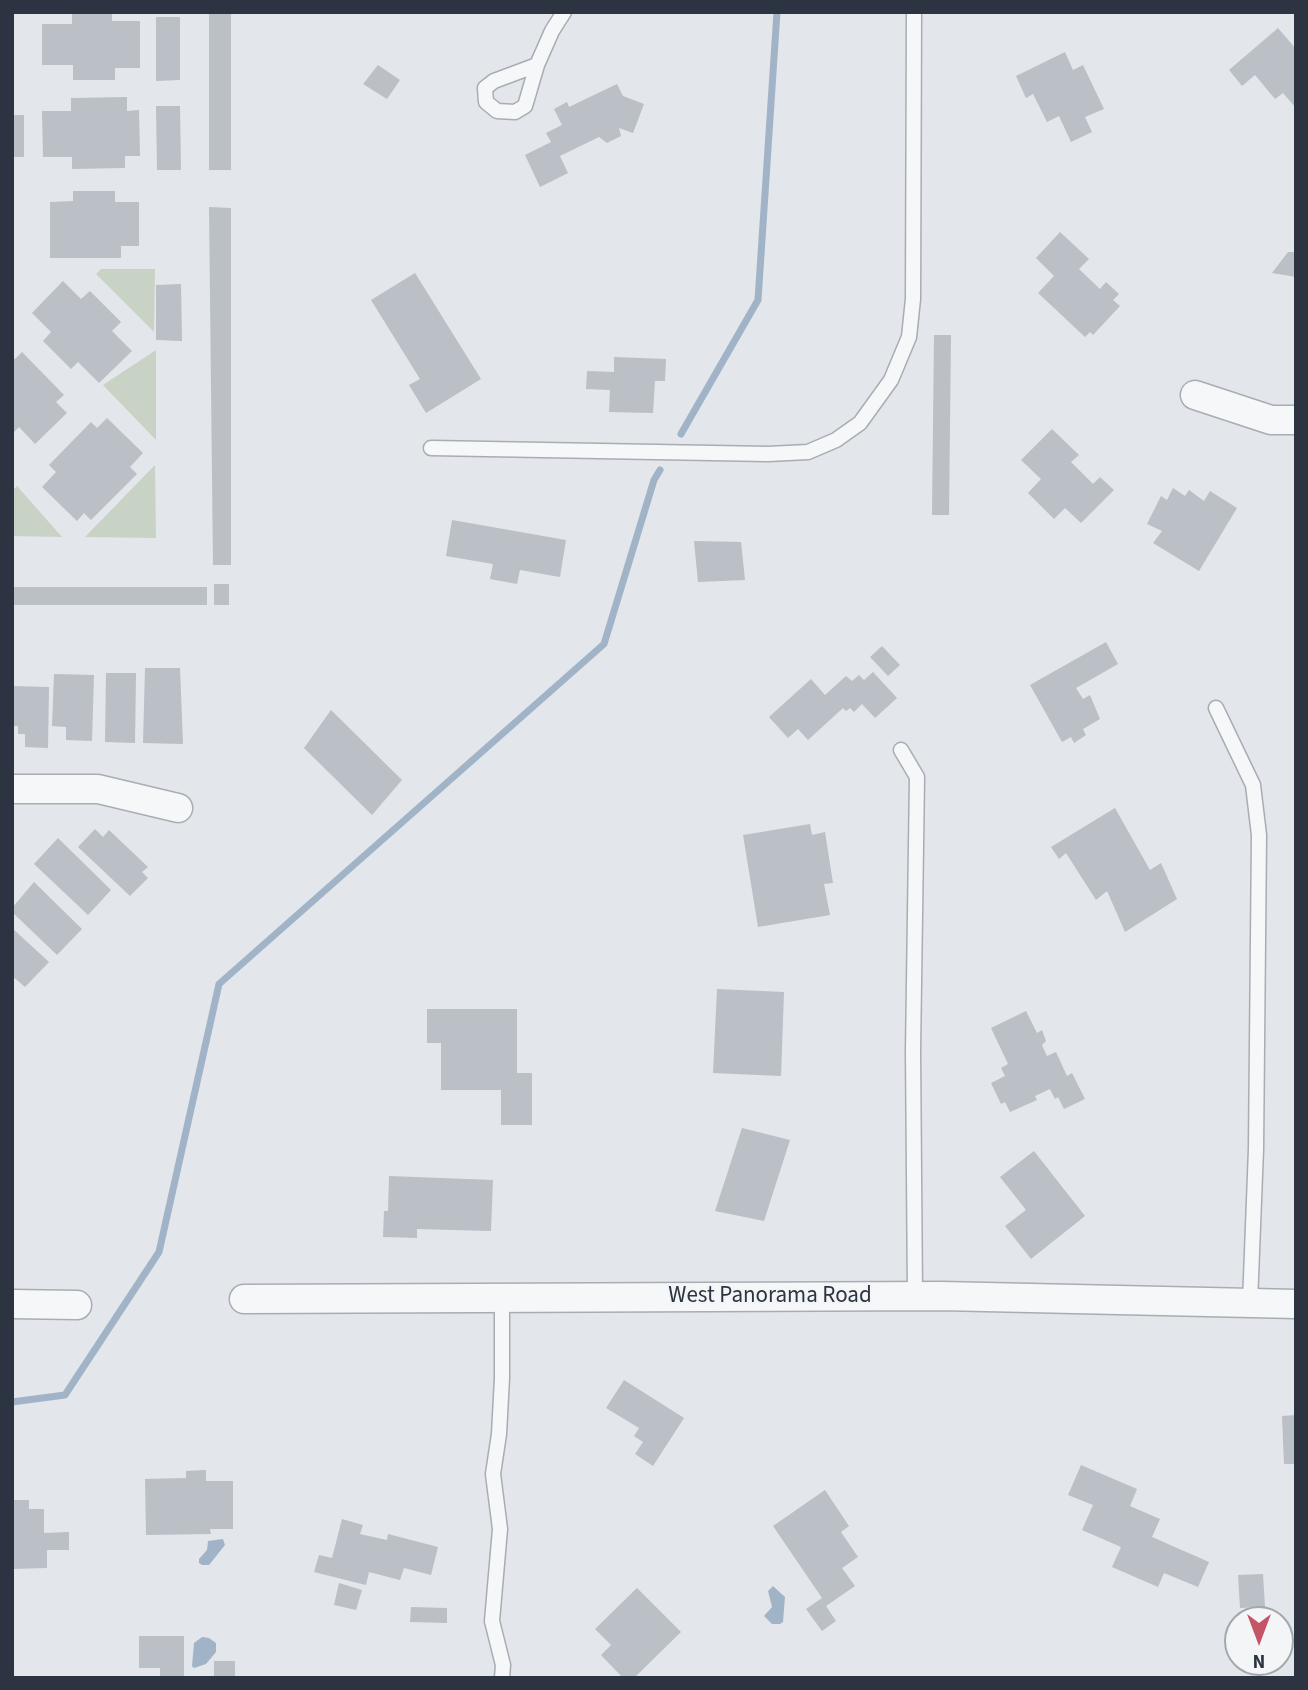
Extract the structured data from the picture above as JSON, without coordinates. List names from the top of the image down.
{
  "streets": {
    "street": ["West Panorama Road"]
  },
  "north": "bottom"
}
